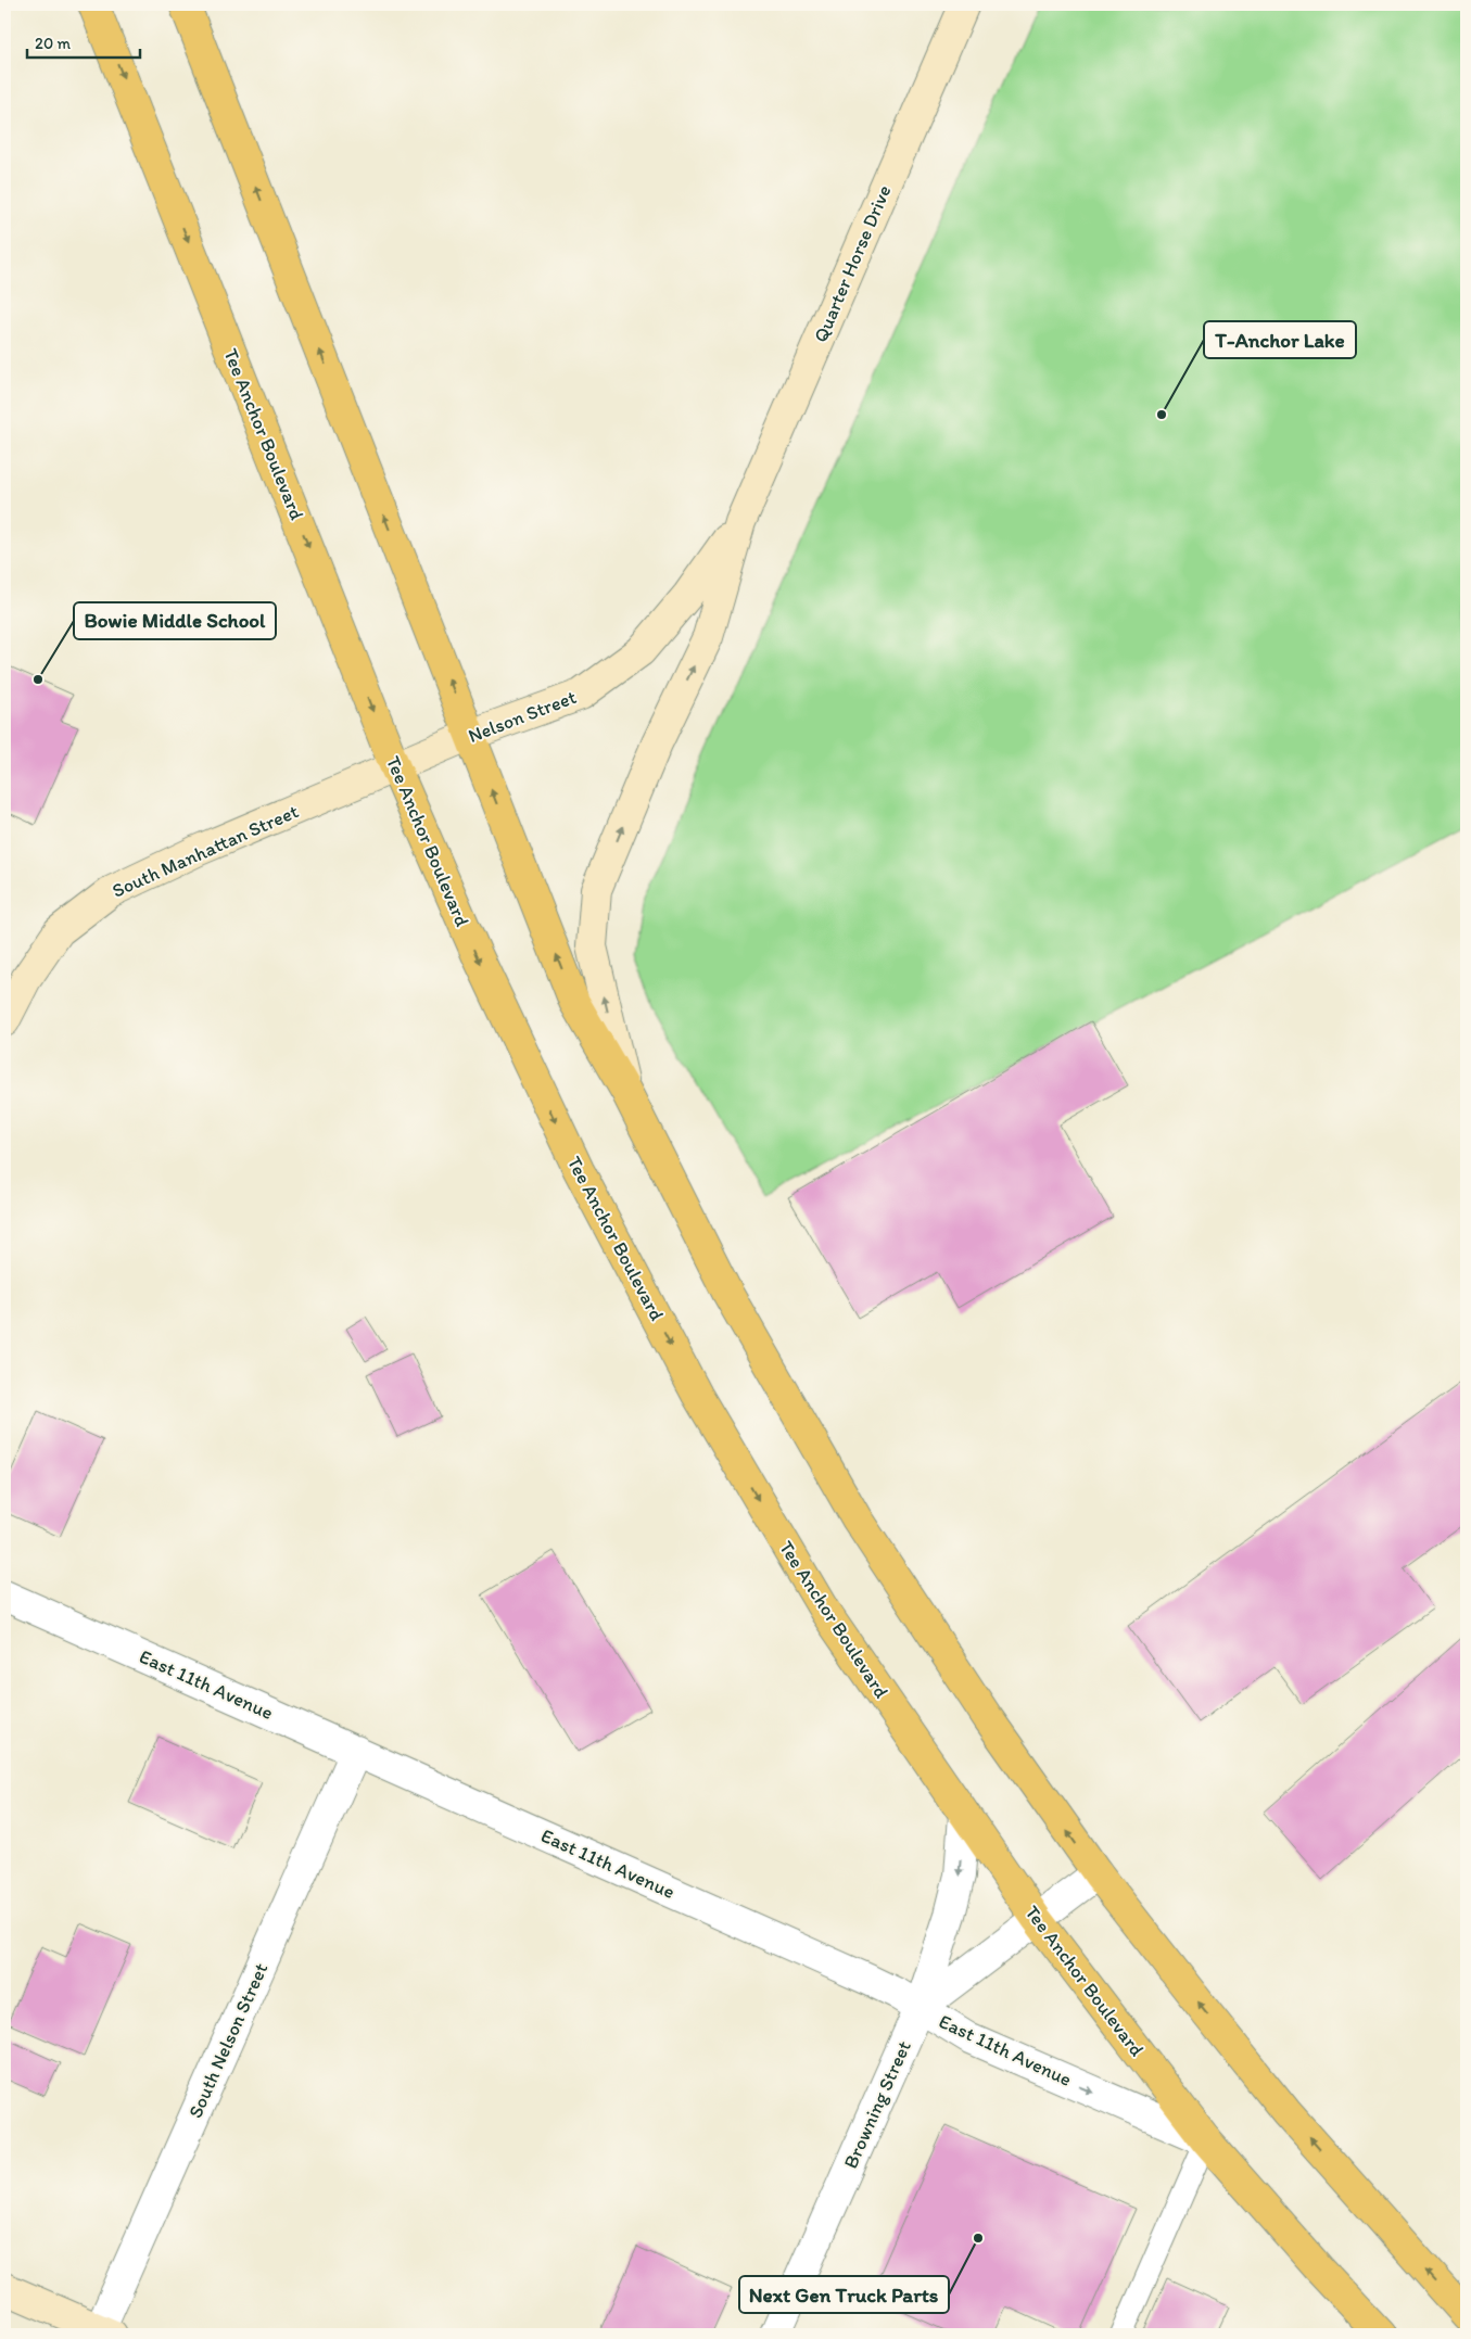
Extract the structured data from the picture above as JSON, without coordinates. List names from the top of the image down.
{
  "streets": {
    "main road": [
      "Quarter Horse Drive",
      "Tee Anchor Boulevard",
      "Nelson Street",
      "South Manhattan Street"
    ],
    "street": ["East 11th Avenue", "South Nelson Street", "Browning Street"]
  },
  "crossings": [
    ["Quarter Horse Drive", "Nelson Street"],
    ["Tee Anchor Boulevard", "Nelson Street"],
    ["Tee Anchor Boulevard", "South Manhattan Street"],
    ["Tee Anchor Boulevard", "East 11th Avenue"],
    ["Tee Anchor Boulevard", "Browning Street"],
    ["Nelson Street", "South Manhattan Street"],
    ["East 11th Avenue", "South Nelson Street"],
    ["East 11th Avenue", "Browning Street"]
  ],
  "places": ["T-Anchor Lake", "Bowie Middle School", "Next Gen Truck Parts"],
  "scale_bar": "20 m"
}
